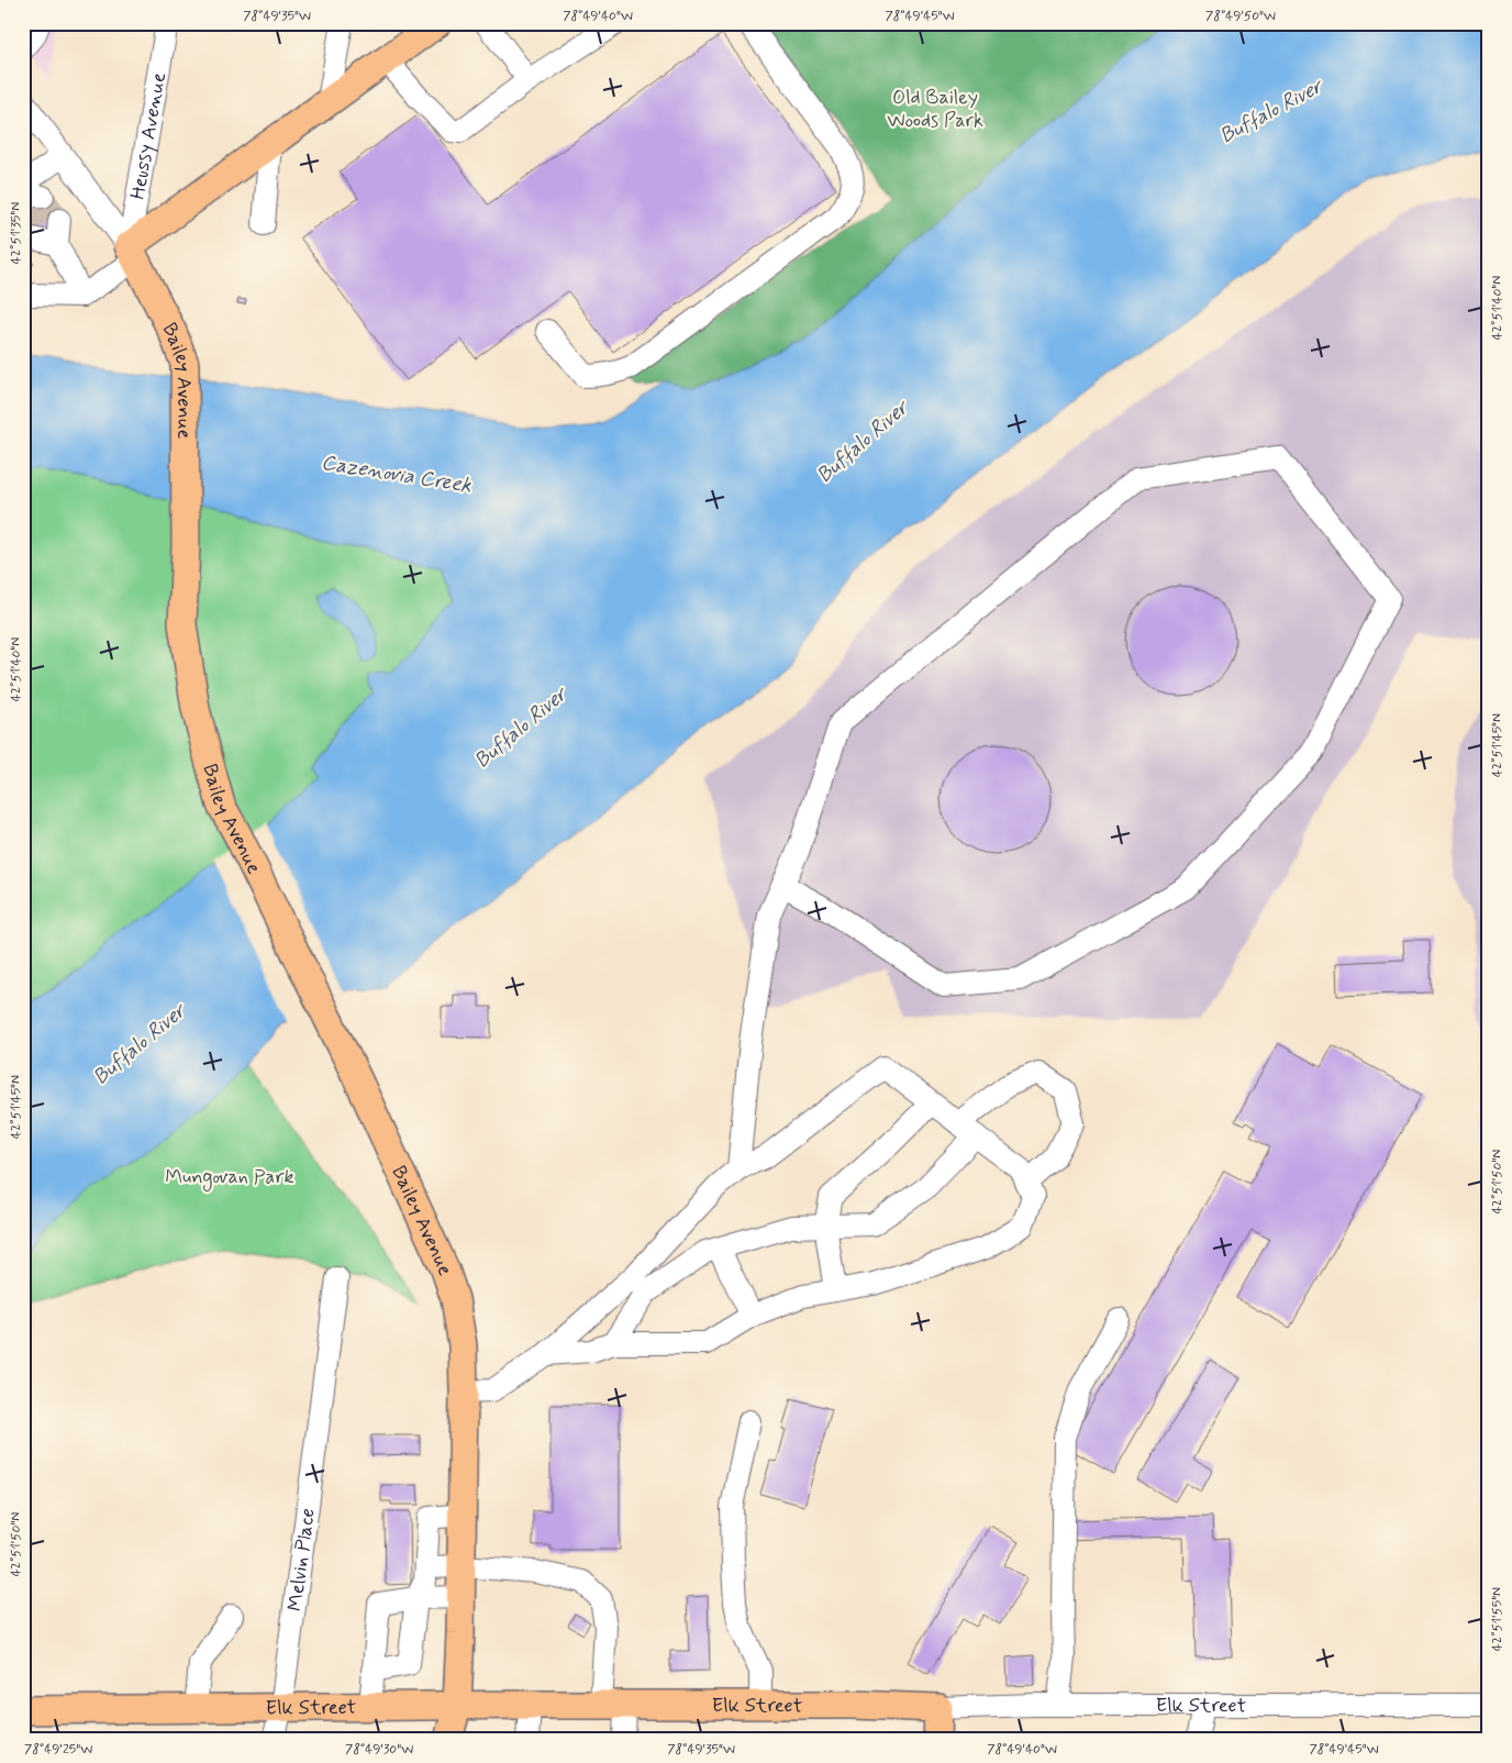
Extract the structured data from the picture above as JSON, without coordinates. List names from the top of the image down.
{
  "streets": {
    "main road": ["Bailey Avenue", "Elk Street"],
    "street": ["Heussy Avenue", "Melvin Place"]
  },
  "crossings": [
    ["Heussy Avenue", "Bailey Avenue"],
    ["Bailey Avenue", "Elk Street"],
    ["Melvin Place", "Elk Street"]
  ],
  "water": ["Buffalo River", "Cazenovia Creek"],
  "parks": ["Old Bailey Woods Park", "Mungovan Park"],
  "coordinates": [
    "78°49'35\"W",
    "78°49'40\"W",
    "78°49'45\"W",
    "78°49'50\"W",
    "42°51'35\"N",
    "42°51'40\"N",
    "42°51'45\"N",
    "42°51'50\"N",
    "42°51'55\"N",
    "78°49'25\"W",
    "78°49'30\"W"
  ]
}
